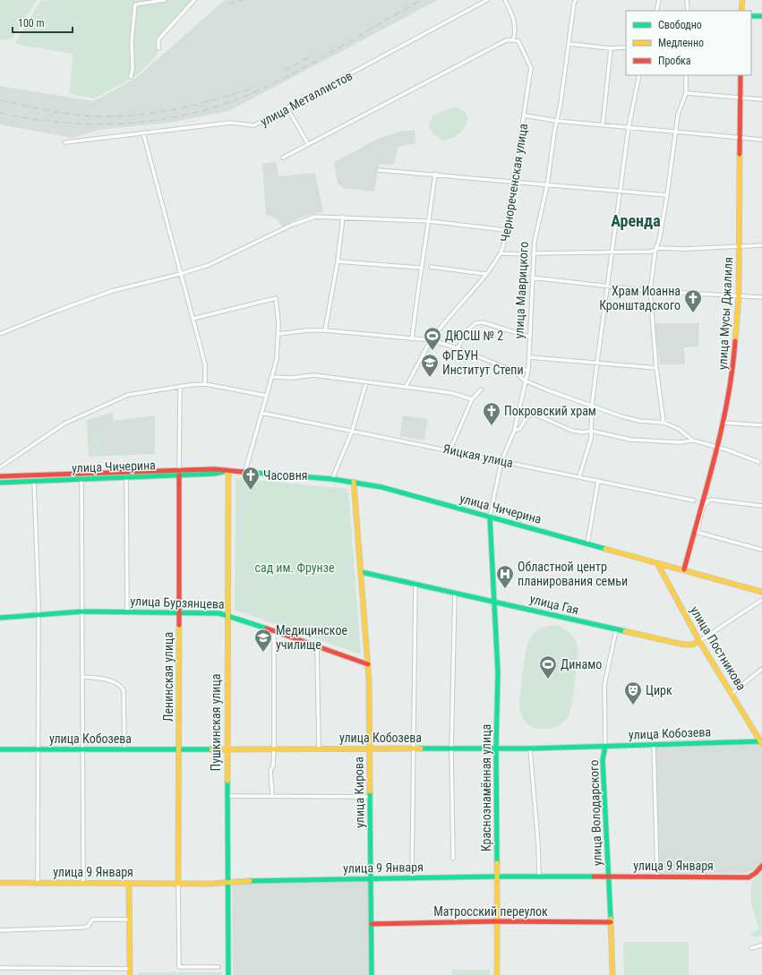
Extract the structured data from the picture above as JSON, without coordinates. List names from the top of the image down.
{
  "streets": {
    "main road": [
      "улица Маврицкого",
      "улица Мусы Джалиля",
      "улица Чичерина",
      "улица Бурзянцева",
      "улица Гая",
      "улица Постникова",
      "Ленинская улица",
      "Пушкинская улица",
      "улица Кобозева",
      "Краснознамённая улица",
      "улица Кирова",
      "улица Володарского",
      "улица 9 Января",
      "Матросский переулок"
    ],
    "street": ["улица Металлистов", "Чернореченская улица", "Яицкая улица"]
  },
  "crossings": [
    ["улица Маврицкого", "Яицкая улица"],
    ["улица Маврицкого", "улица Чичерина"],
    ["улица Маврицкого", "улица Гая"],
    ["улица Маврицкого", "Краснознамённая улица"],
    ["улица Мусы Джалиля", "улица Чичерина"],
    ["улица Чичерина", "улица Постникова"],
    ["улица Чичерина", "Ленинская улица"],
    ["улица Чичерина", "Пушкинская улица"],
    ["улица Чичерина", "улица Кирова"],
    ["улица Бурзянцева", "Ленинская улица"],
    ["улица Бурзянцева", "Пушкинская улица"],
    ["улица Бурзянцева", "улица Кирова"],
    ["улица Гая", "улица Постникова"],
    ["улица Гая", "Краснознамённая улица"],
    ["улица Гая", "улица Кирова"],
    ["улица Гая", "улица Володарского"],
    ["улица Постникова", "улица Кобозева"],
    ["Ленинская улица", "улица Кобозева"],
    ["Ленинская улица", "улица 9 Января"],
    ["Пушкинская улица", "улица Кобозева"],
    ["Пушкинская улица", "улица 9 Января"],
    ["улица Кобозева", "Краснознамённая улица"],
    ["улица Кобозева", "улица Кирова"],
    ["улица Кобозева", "улица Володарского"],
    ["Краснознамённая улица", "улица 9 Января"],
    ["Краснознамённая улица", "Матросский переулок"],
    ["улица Кирова", "улица 9 Января"],
    ["улица Кирова", "Матросский переулок"],
    ["улица Володарского", "улица 9 Января"],
    ["улица Володарского", "Матросский переулок"]
  ],
  "districts": ["Аренда"],
  "parks": ["сад им. Фрунзе"],
  "places": {
    "church": ["Храм Иоанна Кронштадского", "Покровский храм", "Часовня"],
    "sports": ["ДЮСШ № 2", "Динамо"],
    "school or university": ["ФГБУН Институт Степи", "Медицинское училище"],
    "hospital": ["Областной центр планирования семьи"],
    "theatre": ["Цирк"]
  },
  "legend": ["Свободно", "Медленно", "Пробка"],
  "scale_bar": "100 m"
}
